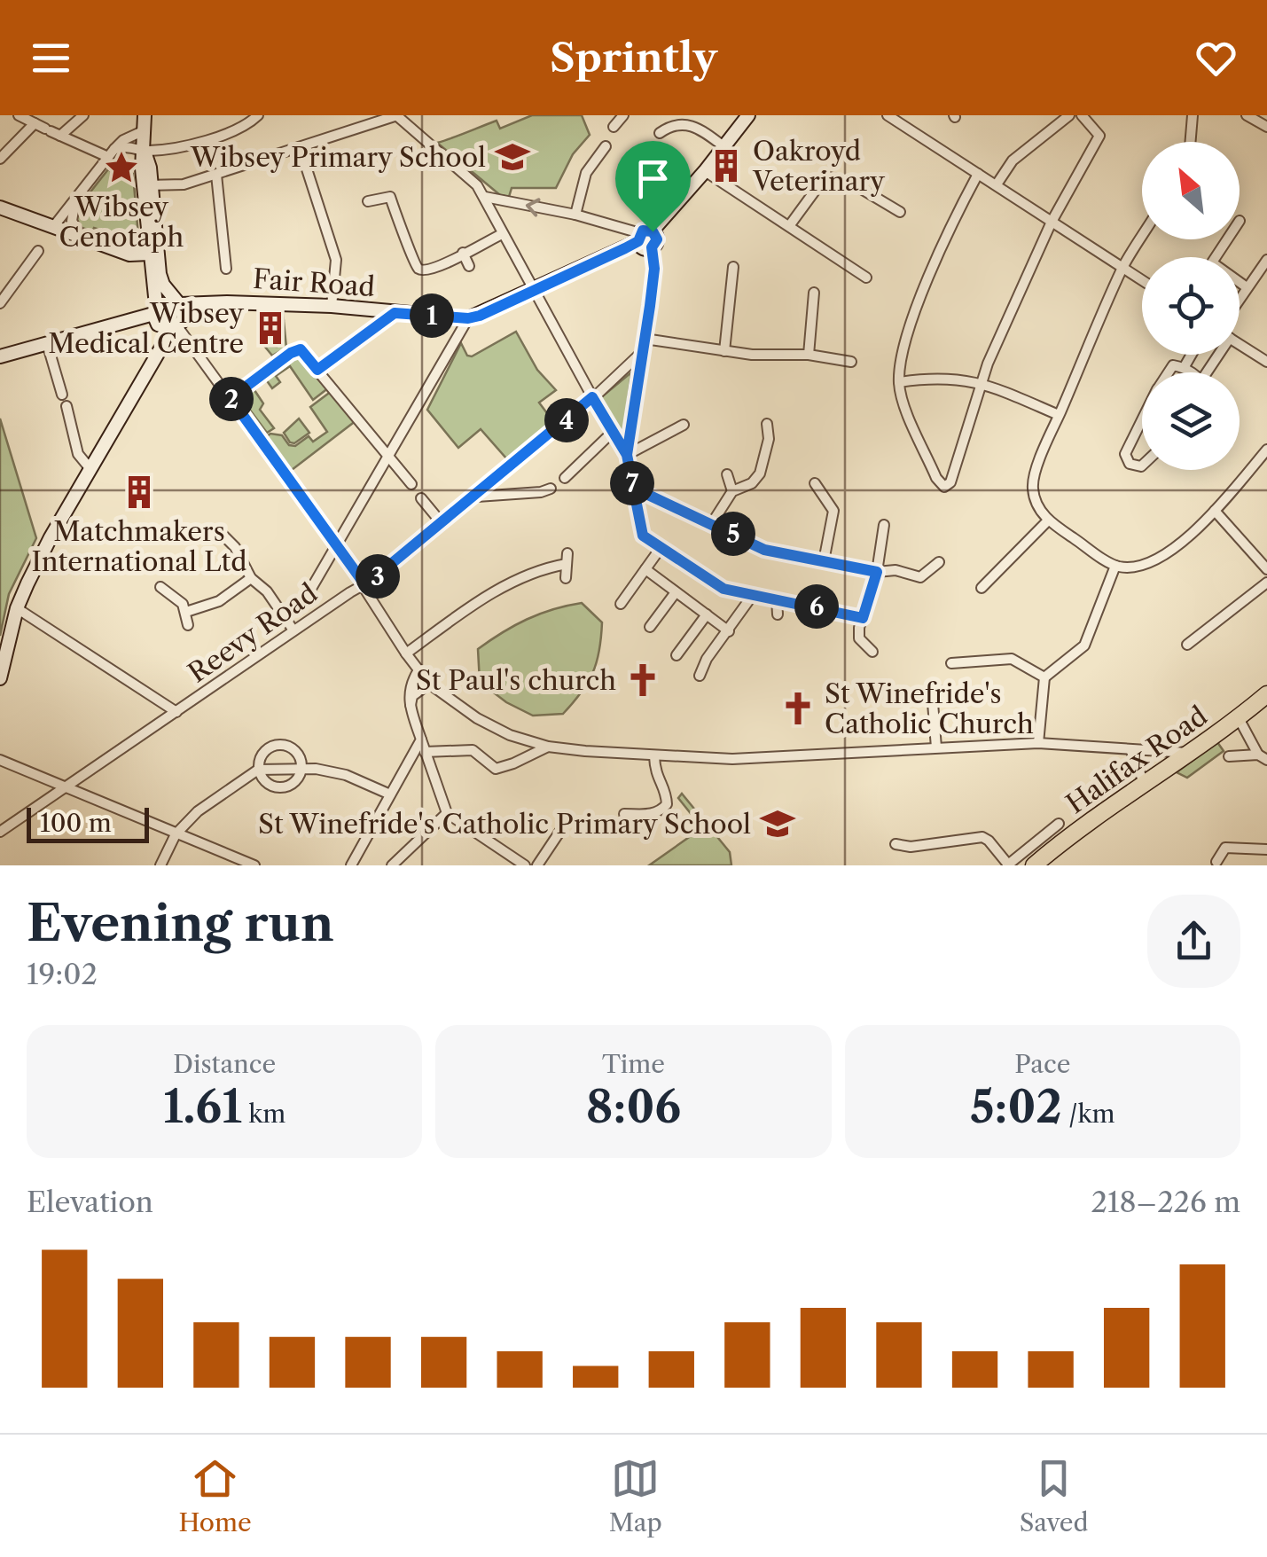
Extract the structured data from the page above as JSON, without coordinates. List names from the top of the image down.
{
  "streets": {
    "highway": ["Halifax Road"],
    "main road": ["Fair Road"],
    "street": ["Reevy Road"]
  },
  "places": {
    "school or university": ["Wibsey Primary School", "St Winefride's Catholic Primary School"],
    "building": ["Oakroyd Veterinary", "Wibsey Medical Centre", "Matchmakers International Ltd"],
    "place": ["Wibsey Cenotaph"],
    "church": ["St Paul's church", "St Winefride's Catholic Church"]
  },
  "scale_bar": "100 m",
  "north": "top left",
  "page": {
    "header": "Sprintly",
    "pins": [
      "1",
      "2",
      "4",
      "7",
      "5",
      "3",
      "6"
    ],
    "scale": "100 m",
    "heading": ["Evening run", "19:02"],
    "stats": [
      ["Distance", "1.61 km"],
      ["Time", "8:06"],
      ["Pace", "5:02 /km"]
    ],
    "chart": ["Elevation", "218–226 m"],
    "tabs": ["Home", "Map", "Saved"]
  }
}
